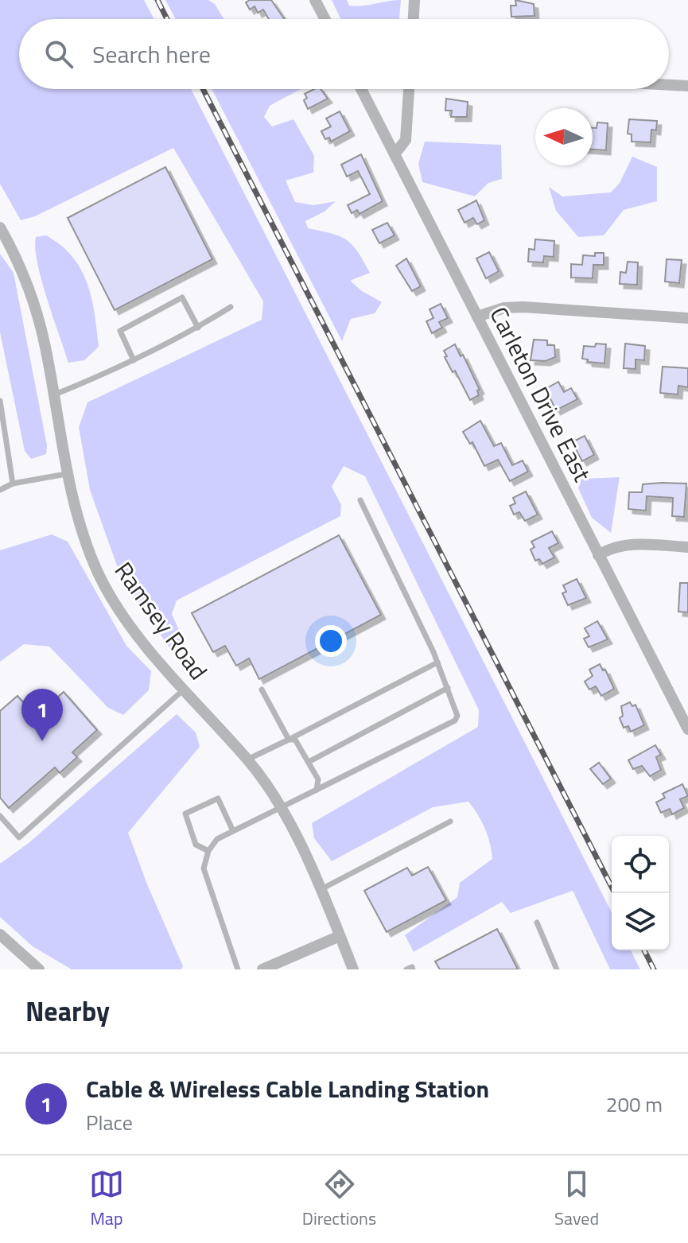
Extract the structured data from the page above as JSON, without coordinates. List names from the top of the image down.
{
  "streets": {
    "street": ["Carleton Drive East", "Ramsey Road"]
  },
  "north": "left",
  "page": {
    "search": "Search here",
    "pins": "1",
    "heading": "Nearby",
    "list": [
      {
        "mark": "1",
        "name": "Cable & Wireless Cable Landing Station",
        "note": "Place",
        "value": "200 m"
      }
    ],
    "nav": ["Map", "Directions", "Saved"]
  }
}
